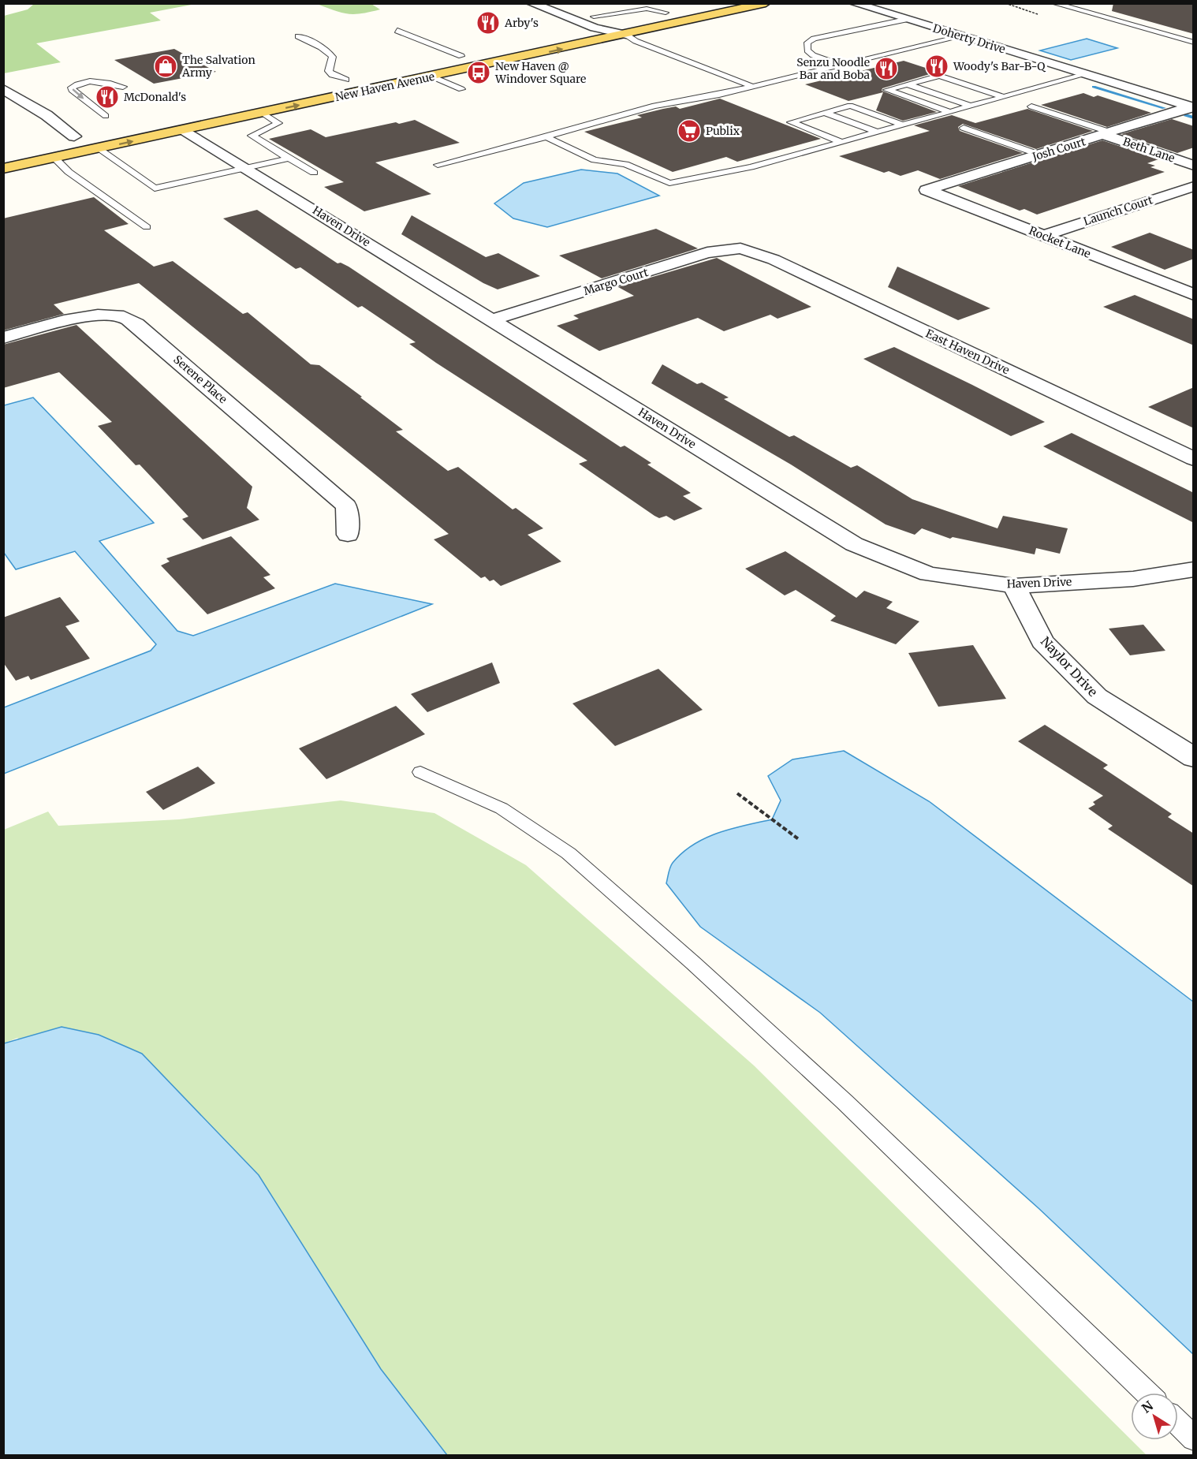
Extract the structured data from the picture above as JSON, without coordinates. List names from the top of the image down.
{
  "streets": {
    "main road": ["New Haven Avenue"],
    "street": [
      "Doherty Drive",
      "Josh Court",
      "Beth Lane",
      "Launch Court",
      "Haven Drive",
      "Rocket Lane",
      "Margo Court",
      "East Haven Drive",
      "Serene Place",
      "Naylor Drive"
    ]
  },
  "crossings": [
    ["Doherty Drive", "Josh Court"],
    ["New Haven Avenue", "Haven Drive"],
    ["Josh Court", "Beth Lane"],
    ["Josh Court", "Rocket Lane"],
    ["Launch Court", "Rocket Lane"],
    ["Haven Drive", "Margo Court"],
    ["Haven Drive", "Naylor Drive"],
    ["Margo Court", "East Haven Drive"]
  ],
  "one_way": ["New Haven Avenue"],
  "places": {
    "restaurant": [
      "Arby's",
      "Woody's Bar-B-Q",
      "Senzu Noodle Bar and Boba",
      "McDonald's"
    ],
    "shop": ["The Salvation Army"],
    "bus stop": ["New Haven @ Windover Square"],
    "supermarket": ["Publix"]
  },
  "north": "top left"
}
